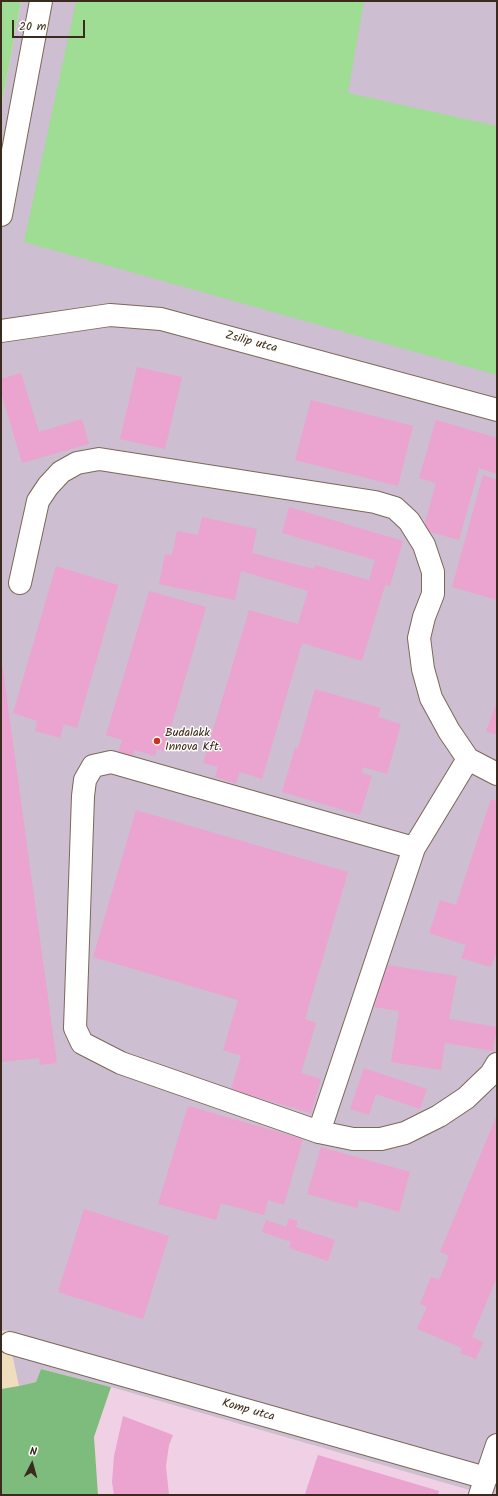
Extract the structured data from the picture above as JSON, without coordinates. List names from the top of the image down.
{
  "streets": {
    "street": ["Zsilip utca", "Komp utca"]
  },
  "places": ["Budalakk Innova Kft."],
  "scale_bar": "20 m",
  "north": "top"
}
